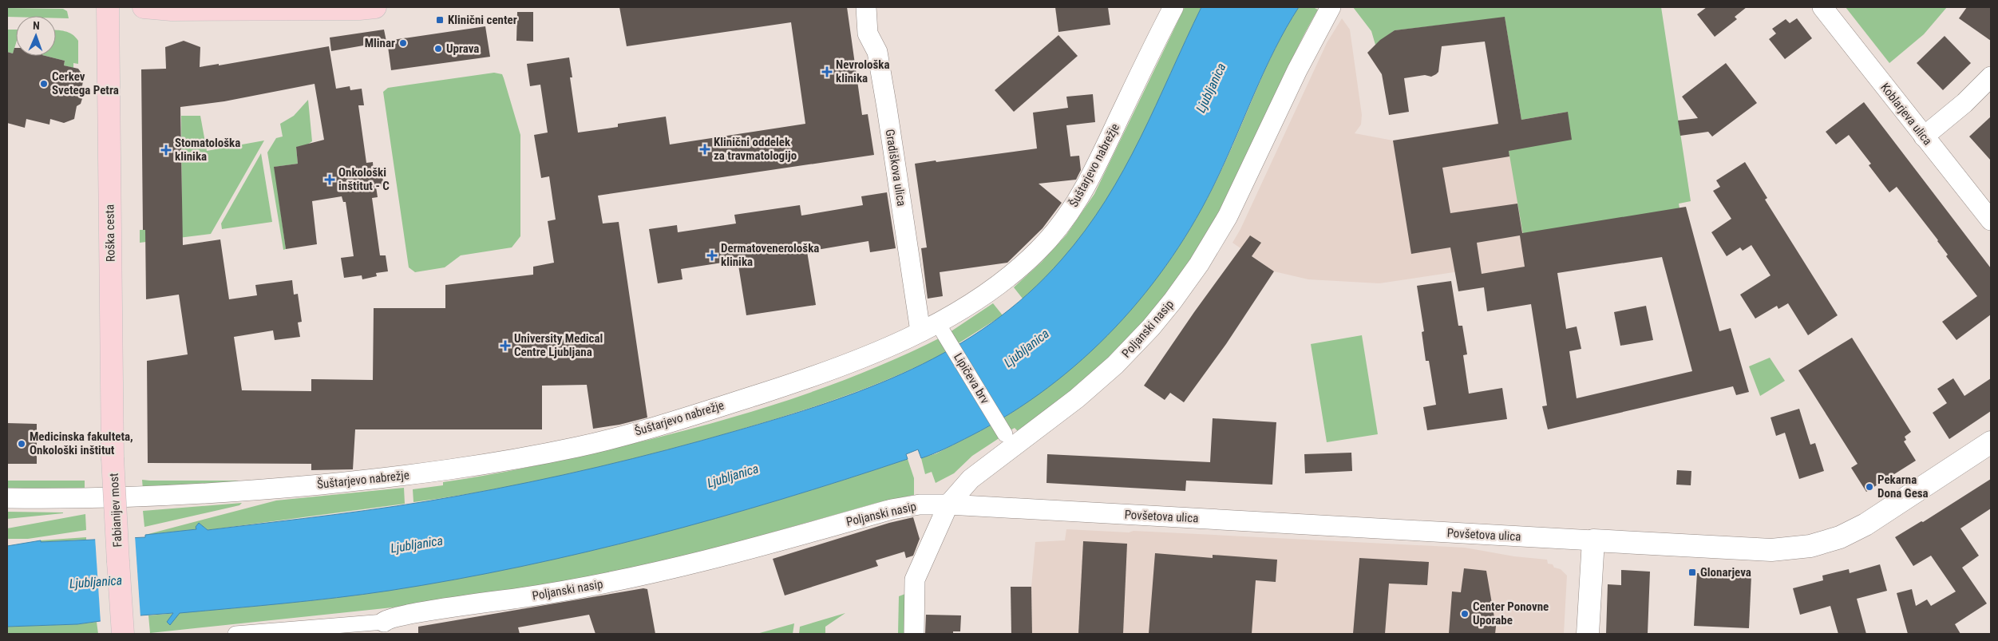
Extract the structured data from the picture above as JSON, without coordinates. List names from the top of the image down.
{
  "streets": {
    "main road": ["Roška cesta", "Fabianijev most"],
    "street": [
      "Koblarjeva ulica",
      "Šuštarjevo nabrežje",
      "Gradiškova ulica",
      "Poljanski nasip",
      "Lipičeva brv",
      "Povšetova ulica"
    ]
  },
  "crossings": [
    ["Šuštarjevo nabrežje", "Gradiškova ulica"],
    ["Šuštarjevo nabrežje", "Lipičeva brv"],
    ["Gradiškova ulica", "Lipičeva brv"],
    ["Roška cesta", "Fabianijev most"],
    ["Poljanski nasip", "Povšetova ulica"]
  ],
  "water": ["Ljubljanica"],
  "places": {
    "transit": ["Klinični center", "Glonarjeva"],
    "other": [
      "Mlinar",
      "Uprava",
      "Cerkev Svetega Petra",
      "Medicinska fakulteta, Onkološki inštitut",
      "Pekarna Dona Gesa",
      "Center Ponovne Uporabe"
    ],
    "health": [
      "Nevrološka klinika",
      "Klinični oddelek za travmatologijo",
      "Stomatološka klinika",
      "Onkološki inštitut - C",
      "Dermatovenerološka klinika",
      "University Medical Centre Ljubljana"
    ]
  },
  "north": "top"
}
